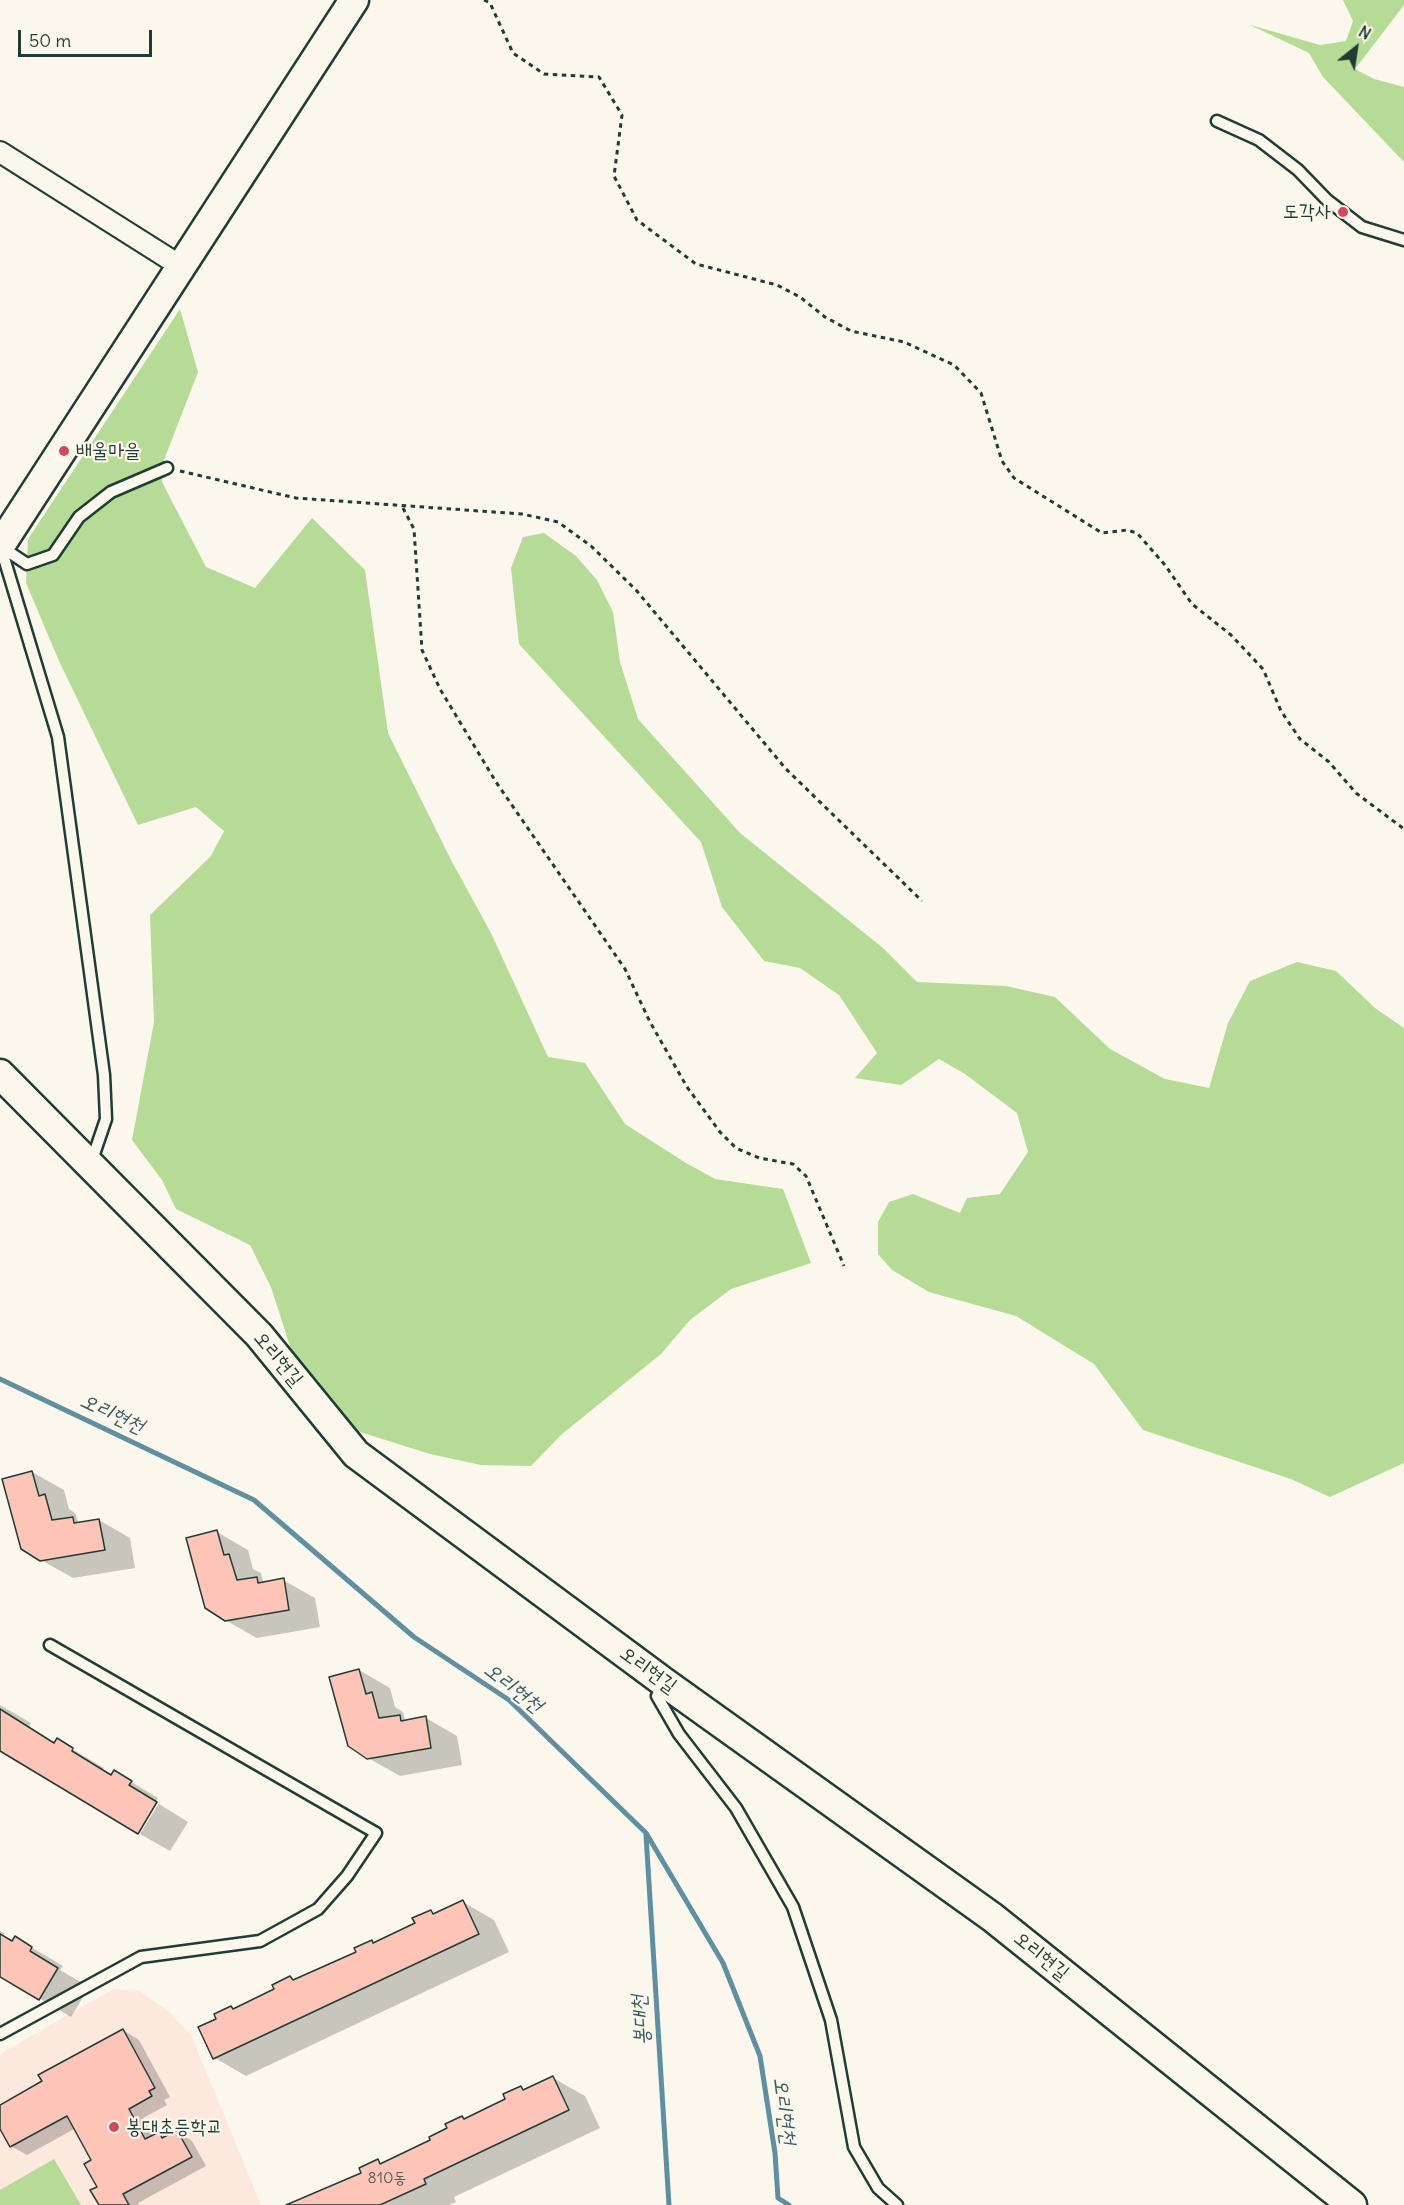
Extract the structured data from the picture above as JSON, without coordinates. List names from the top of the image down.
{
  "streets": {
    "street": ["오리현길"]
  },
  "water": ["오리현천", "봉대천"],
  "places": ["도각사", "배울마을", "봉대초등학교"],
  "house_numbers": ["810동"],
  "scale_bar": "50 m",
  "north": "top right"
}
